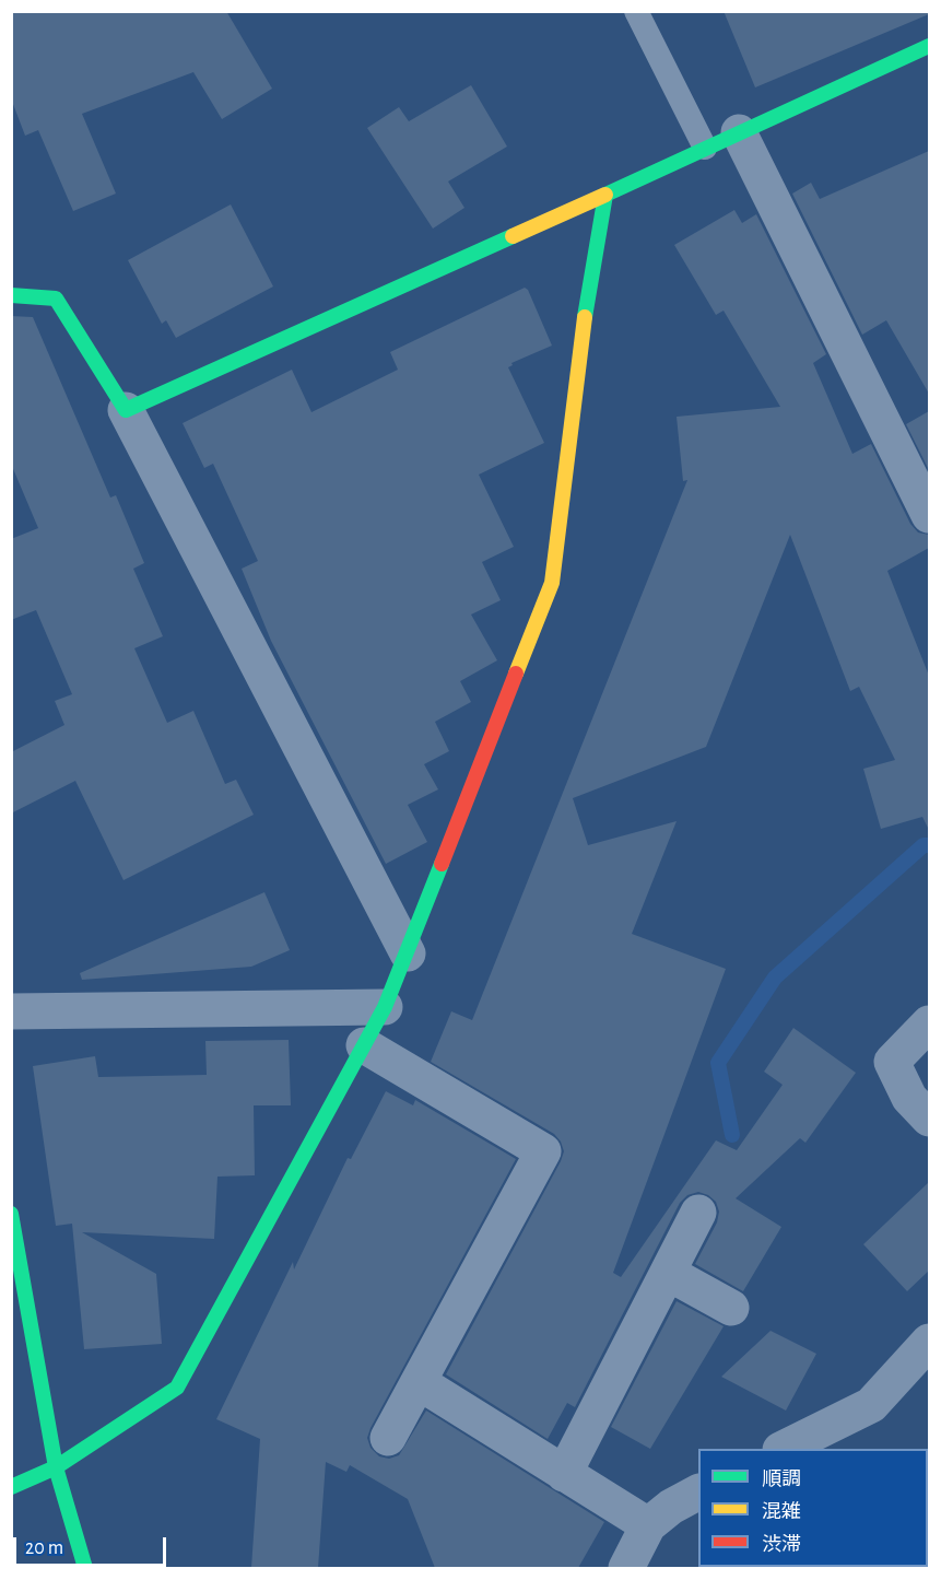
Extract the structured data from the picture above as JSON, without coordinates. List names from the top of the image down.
{
  "legend": ["順調", "混雑", "渋滞"],
  "scale_bar": "20 m"
}
